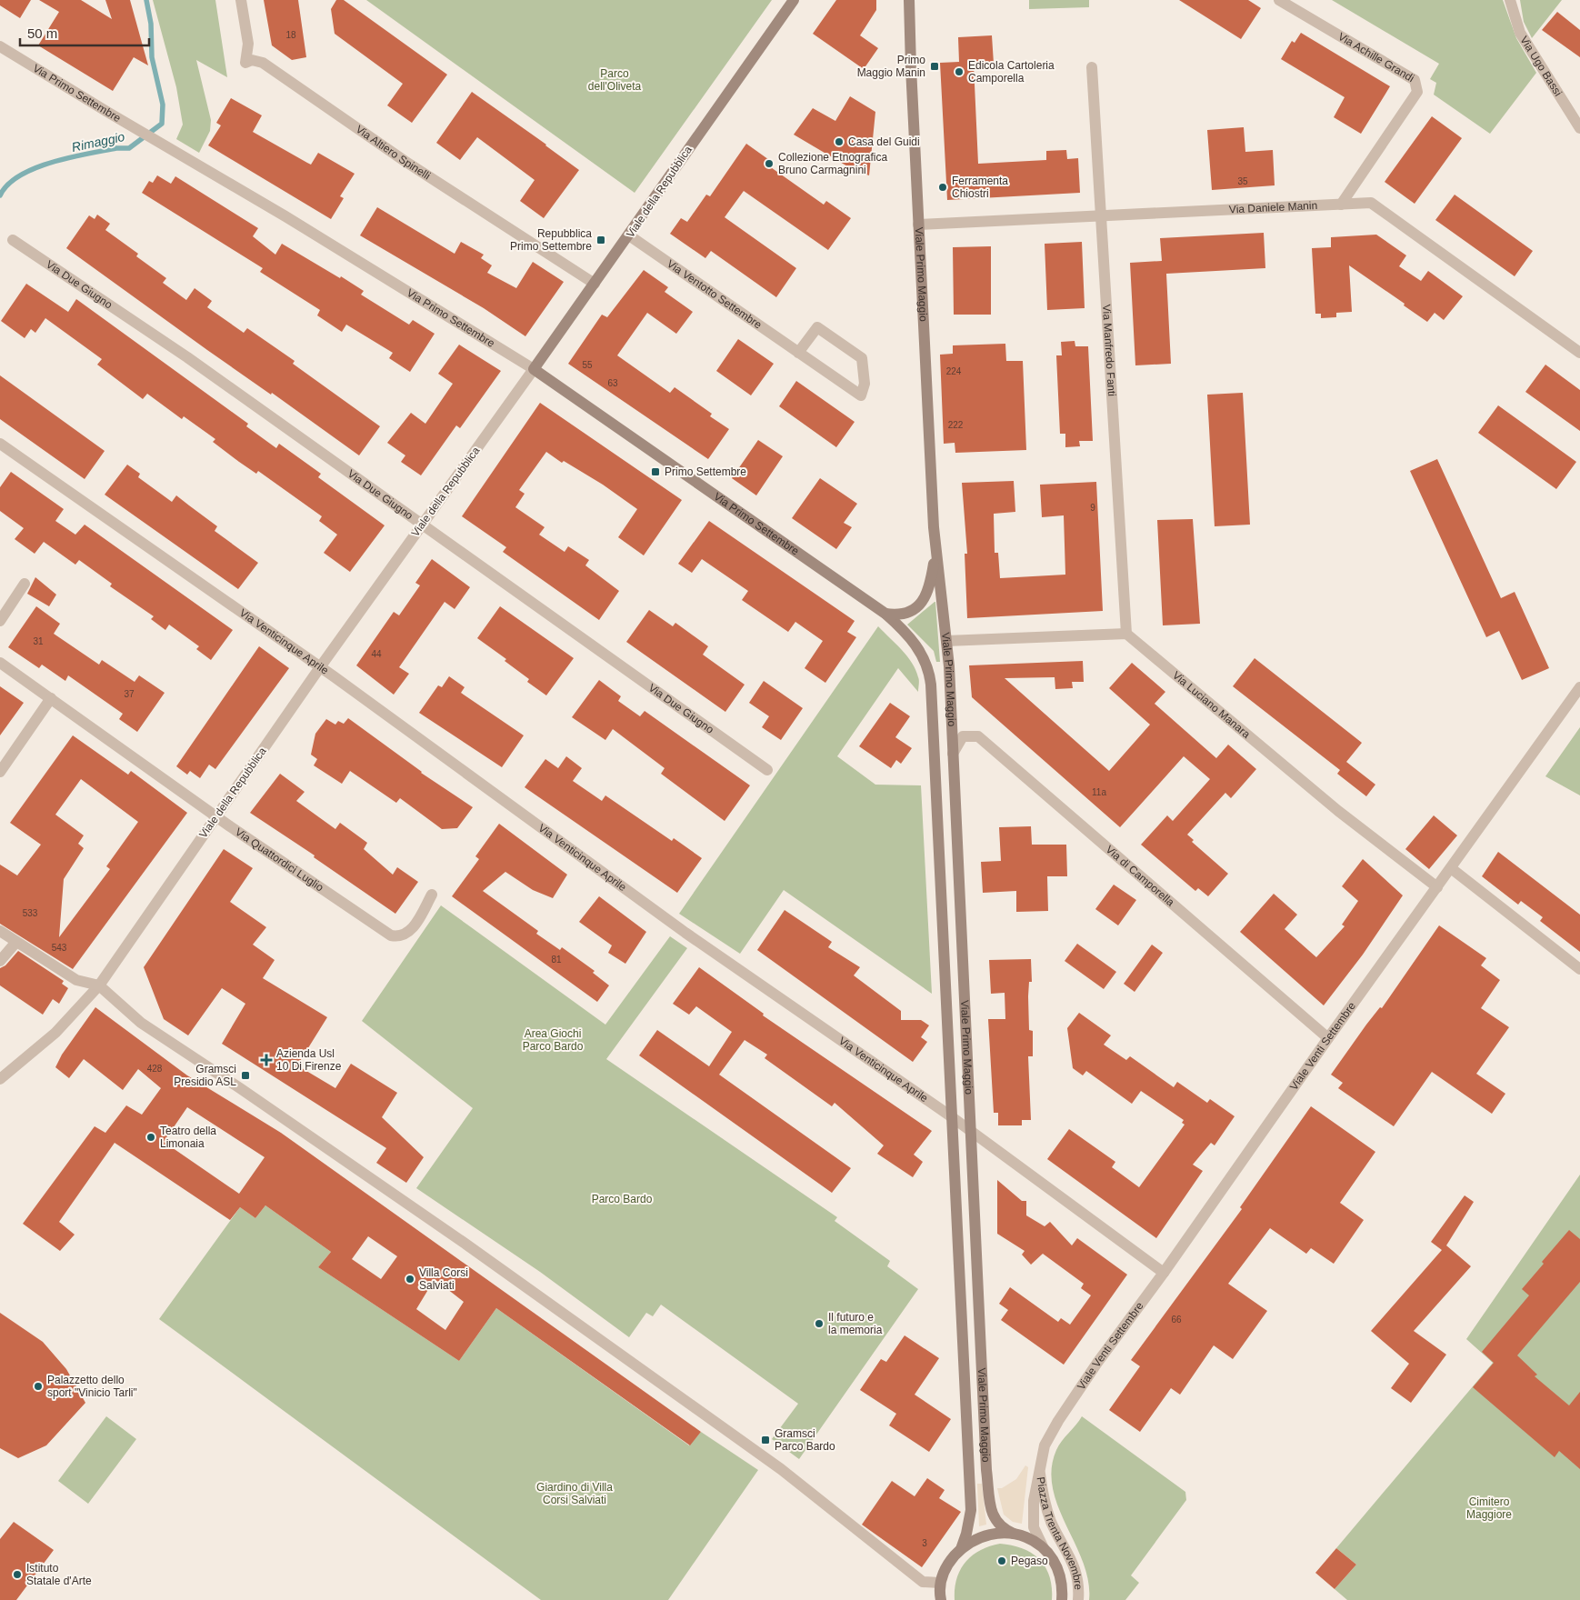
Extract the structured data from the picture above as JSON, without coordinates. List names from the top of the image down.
{
  "streets": {
    "main road": [
      "Via Primo Settembre",
      "Viale della Repubblica",
      "Viale Primo Maggio",
      "Piazza Trenta Novembre"
    ],
    "street": [
      "Via Achille Grandi",
      "Via Ugo Bassi",
      "Via Altiero Spinelli",
      "Via Daniele Manin",
      "Via Due Giugno",
      "Via Ventotto Settembre",
      "Via Manfredo Fanti",
      "Via Venticinque Aprile",
      "Via Luciano Manara",
      "Via Quattordici Luglio",
      "Via di Camporella",
      "Viale Venti Settembre"
    ]
  },
  "crossings": [
    ["Via Achille Grandi", "Via Daniele Manin"],
    ["Via Primo Settembre", "Viale della Repubblica"],
    ["Via Primo Settembre", "Viale Primo Maggio"],
    ["Via Altiero Spinelli", "Viale della Repubblica"],
    ["Viale della Repubblica", "Via Due Giugno"],
    ["Viale della Repubblica", "Via Ventotto Settembre"],
    ["Viale della Repubblica", "Via Venticinque Aprile"],
    ["Viale della Repubblica", "Via Quattordici Luglio"],
    ["Via Daniele Manin", "Viale Primo Maggio"],
    ["Via Daniele Manin", "Via Manfredo Fanti"],
    ["Viale Primo Maggio", "Via Venticinque Aprile"],
    ["Viale Primo Maggio", "Via di Camporella"],
    ["Viale Primo Maggio", "Piazza Trenta Novembre"],
    ["Via Manfredo Fanti", "Via Luciano Manara"],
    ["Via Venticinque Aprile", "Viale Venti Settembre"],
    ["Via Luciano Manara", "Viale Venti Settembre"],
    ["Via di Camporella", "Viale Venti Settembre"],
    ["Viale Venti Settembre", "Piazza Trenta Novembre"]
  ],
  "water": ["Rimaggio"],
  "parks": [
    "Parco dell'Oliveta",
    "Area Giochi Parco Bardo",
    "Parco Bardo",
    "Giardino di Villa Corsi Salviati",
    "Cimitero Maggiore"
  ],
  "places": {
    "transit": [
      "Primo Maggio Manin",
      "Repubblica Primo Settembre",
      "Primo Settembre",
      "Gramsci Presidio ASL",
      "Gramsci Parco Bardo"
    ],
    "other": [
      "Edicola Cartoleria Camporella",
      "Casa del Guidi",
      "Collezione Etnografica Bruno Carmagnini",
      "Ferramenta Chiostri",
      "Teatro della Limonaia",
      "Villa Corsi Salviati",
      "Il futuro e la memoria",
      "Palazzetto dello sport \"Vinicio Tarli\"",
      "Pegaso",
      "Istituto Statale d'Arte"
    ],
    "health": ["Azienda Usl 10 Di Firenze"]
  },
  "house_numbers": [
    "18",
    "35",
    "55",
    "224",
    "63",
    "222",
    "9",
    "31",
    "44",
    "37",
    "11a",
    "533",
    "543",
    "81",
    "428",
    "66",
    "3"
  ],
  "scale_bar": "50 m"
}
